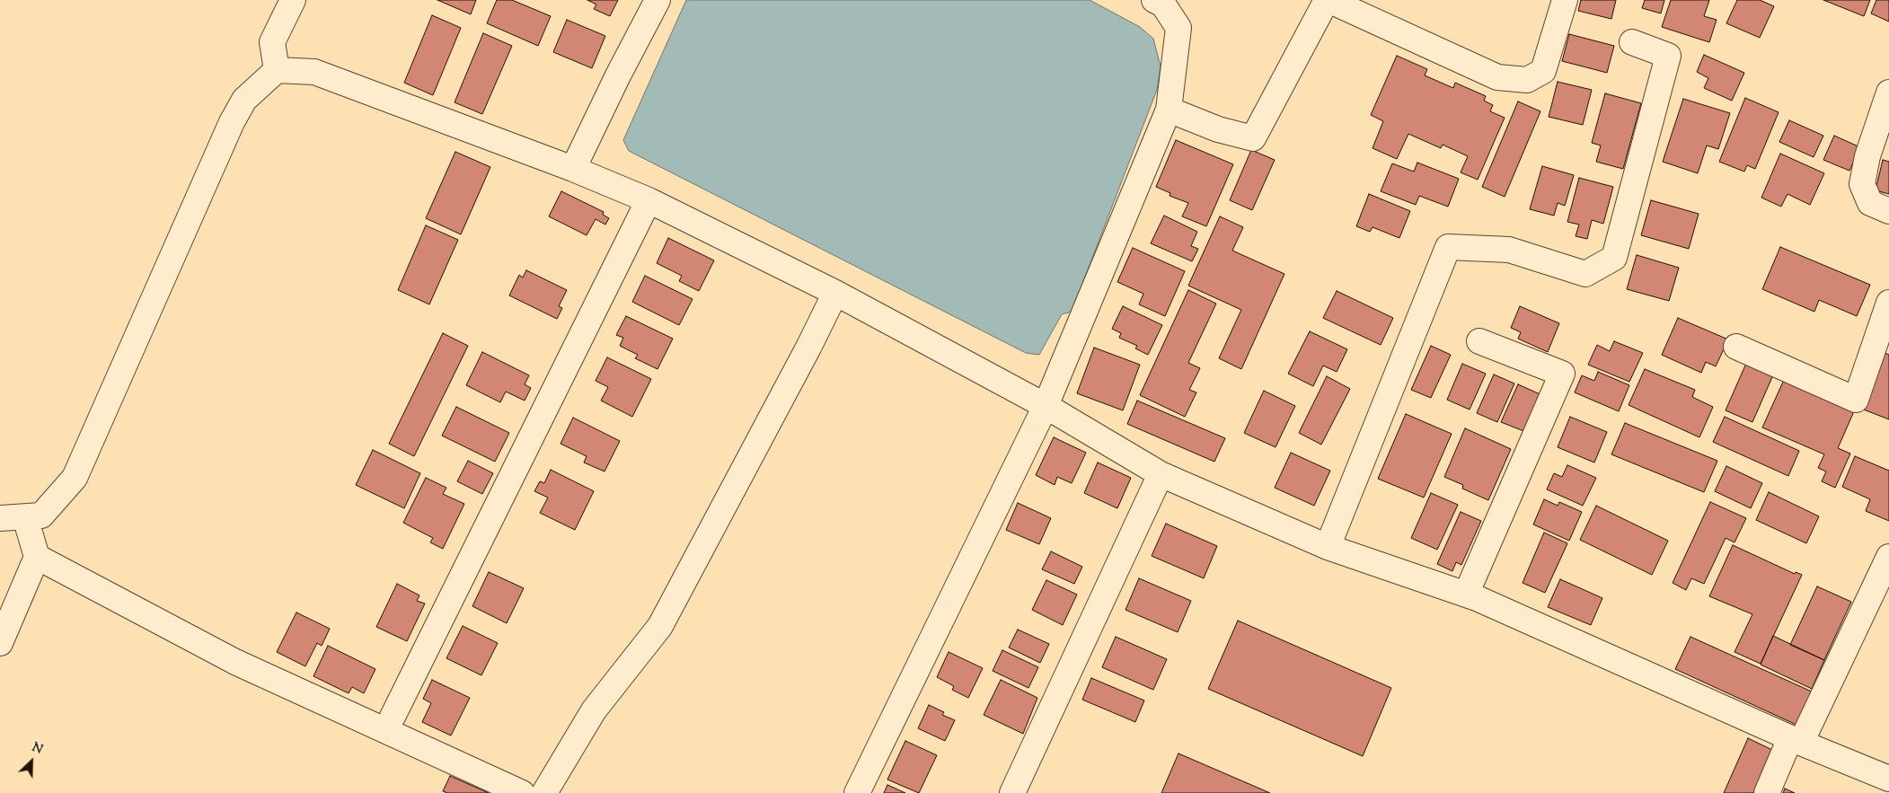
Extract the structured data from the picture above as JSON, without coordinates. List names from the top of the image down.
{
  "north": "top right"
}
